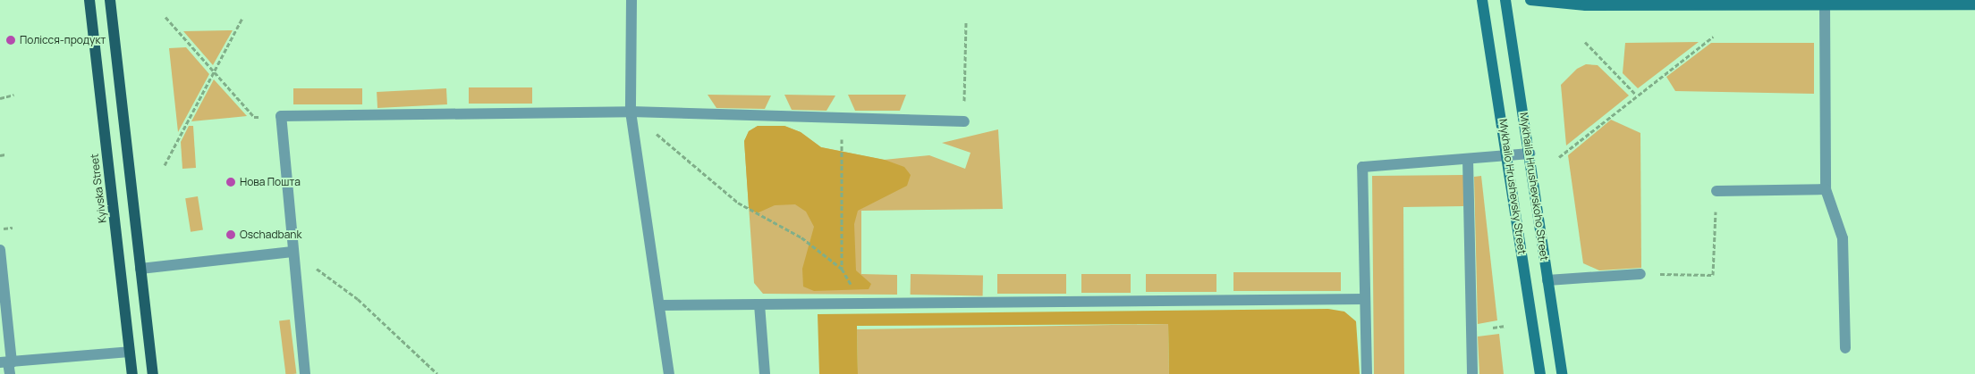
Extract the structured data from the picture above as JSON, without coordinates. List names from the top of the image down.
{
  "streets": {
    "main road": ["Mykhailo Hrushevsky Street", "Mykhaila Hrushevskoho Street", "Kyivska Street"]
  },
  "places": ["Полісся-продукт", "Нова Пошта", "Oschadbank"]
}
